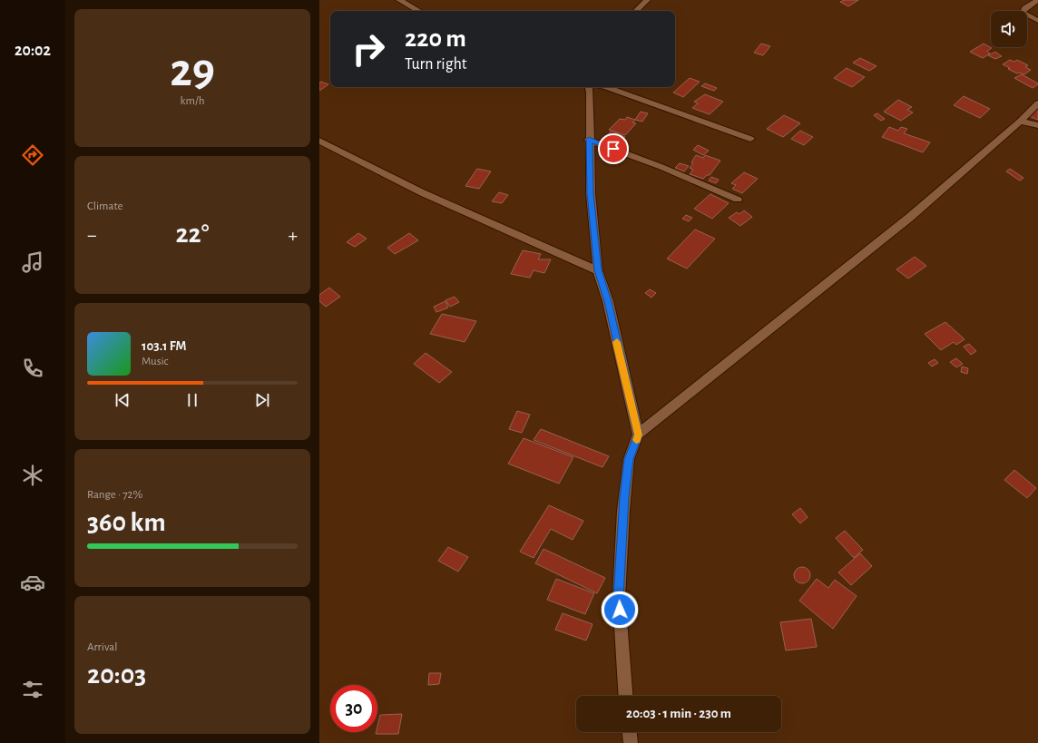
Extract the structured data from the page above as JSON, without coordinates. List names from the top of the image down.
{
  "page": {
    "tabs": "20:02",
    "tile": [
      ["29", "km/h"],
      "Climate",
      ["Range · 72%", "360 km"],
      ["Arrival", "20:03"]
    ],
    "turn": ["220 m", "Turn right"],
    "heat": ["−", "22°", "+"],
    "song": ["103.1 FM", "Music"],
    "limit": "30",
    "trip": "20:03 · 1 min · 230 m"
  }
}
